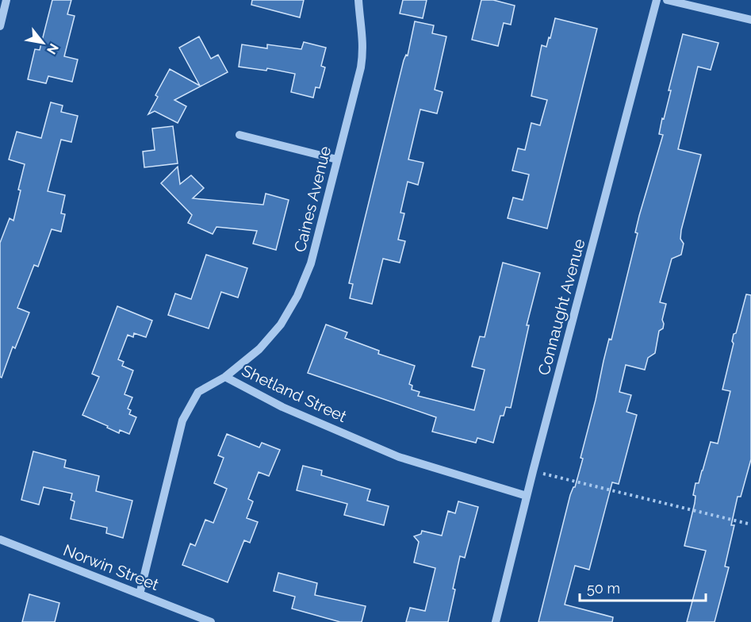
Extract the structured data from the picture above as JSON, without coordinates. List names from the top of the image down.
{
  "streets": {
    "street": [
      "Caines Avenue",
      "Connaught Avenue",
      "Shetland Street",
      "Norwin Street"
    ]
  },
  "crossings": [
    ["Caines Avenue", "Shetland Street"],
    ["Connaught Avenue", "Shetland Street"],
    ["Shetland Street", "Norwin Street"]
  ],
  "scale_bar": "50 m",
  "north": "bottom right"
}
